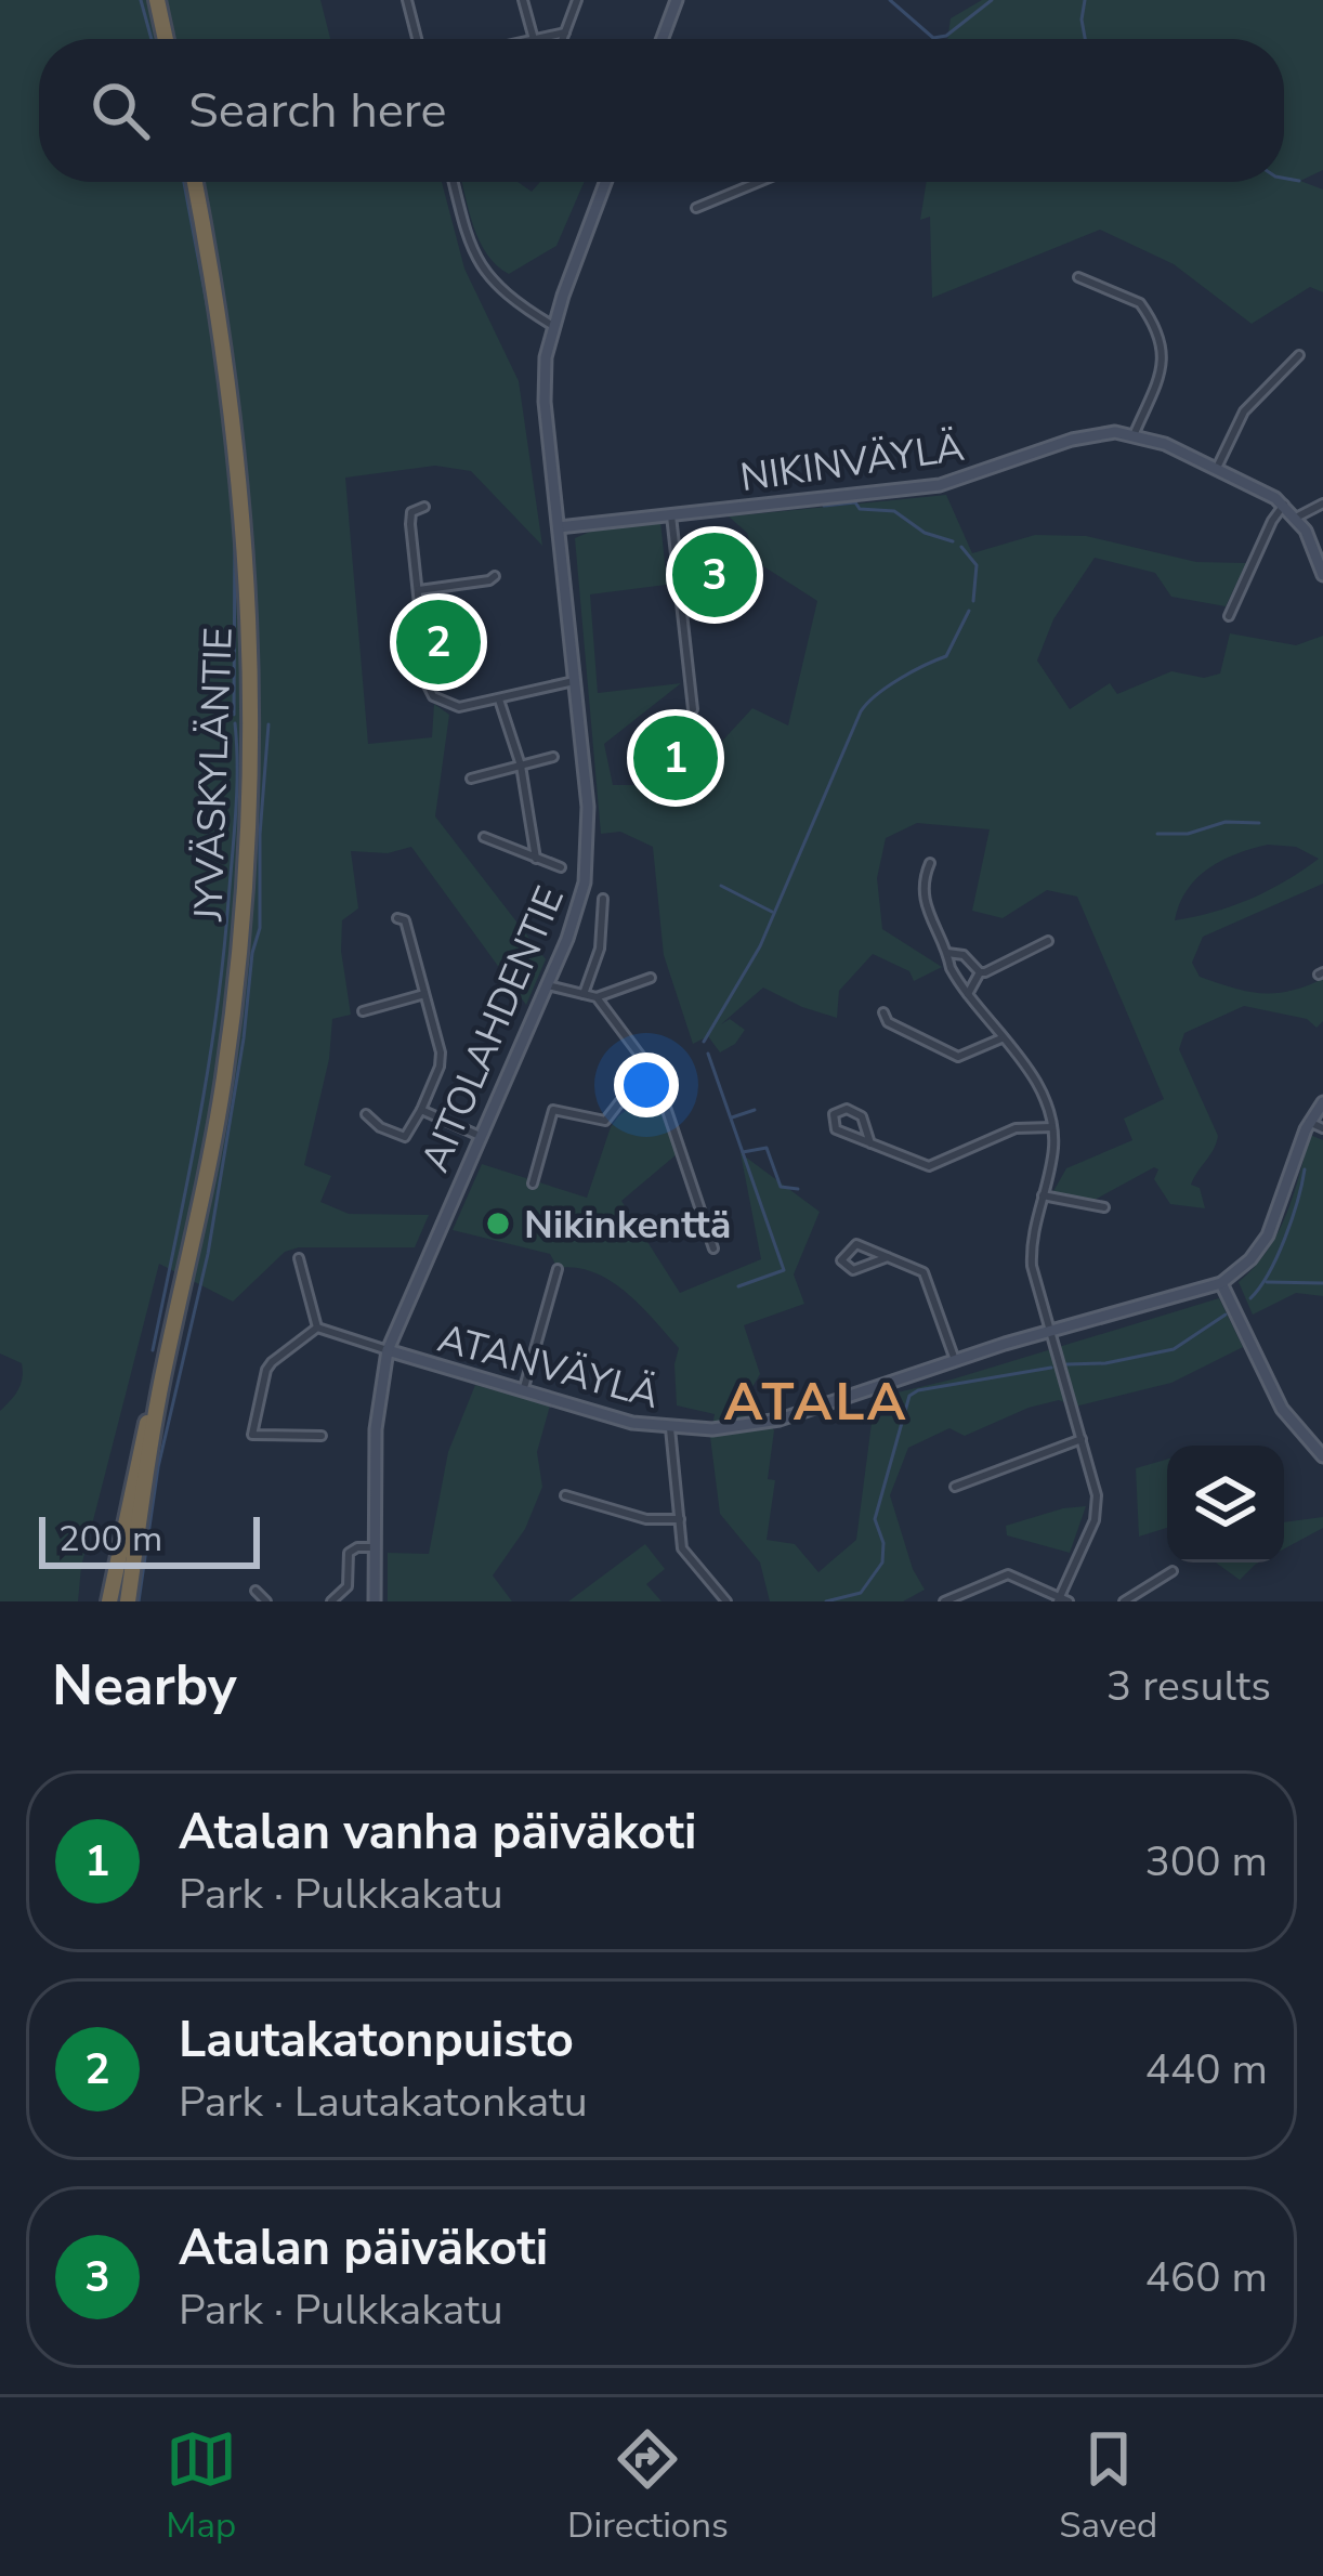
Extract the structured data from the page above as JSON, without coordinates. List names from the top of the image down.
{
  "streets": {
    "highway": ["JYVÄSKYLÄNTIE"],
    "street": ["NIKINVÄYLÄ", "AITOLAHDENTIE", "ATANVÄYLÄ"]
  },
  "crossings": [
    ["NIKINVÄYLÄ", "AITOLAHDENTIE"],
    ["AITOLAHDENTIE", "ATANVÄYLÄ"]
  ],
  "districts": ["ATALA"],
  "places": ["Nikinkenttä"],
  "scale_bar": "200 m",
  "page": {
    "search": "Search here",
    "pins": ["3", "2", "1"],
    "scale": "200 m",
    "heading": ["Nearby", "3 results"],
    "list": [
      {
        "mark": "1",
        "name": "Atalan vanha päiväkoti",
        "note": "Park · Pulkkakatu",
        "value": "300 m"
      },
      {
        "mark": "2",
        "name": "Lautakatonpuisto",
        "note": "Park · Lautakatonkatu",
        "value": "440 m"
      },
      {
        "mark": "3",
        "name": "Atalan päiväkoti",
        "note": "Park · Pulkkakatu",
        "value": "460 m"
      }
    ],
    "nav": ["Map", "Directions", "Saved"]
  }
}
